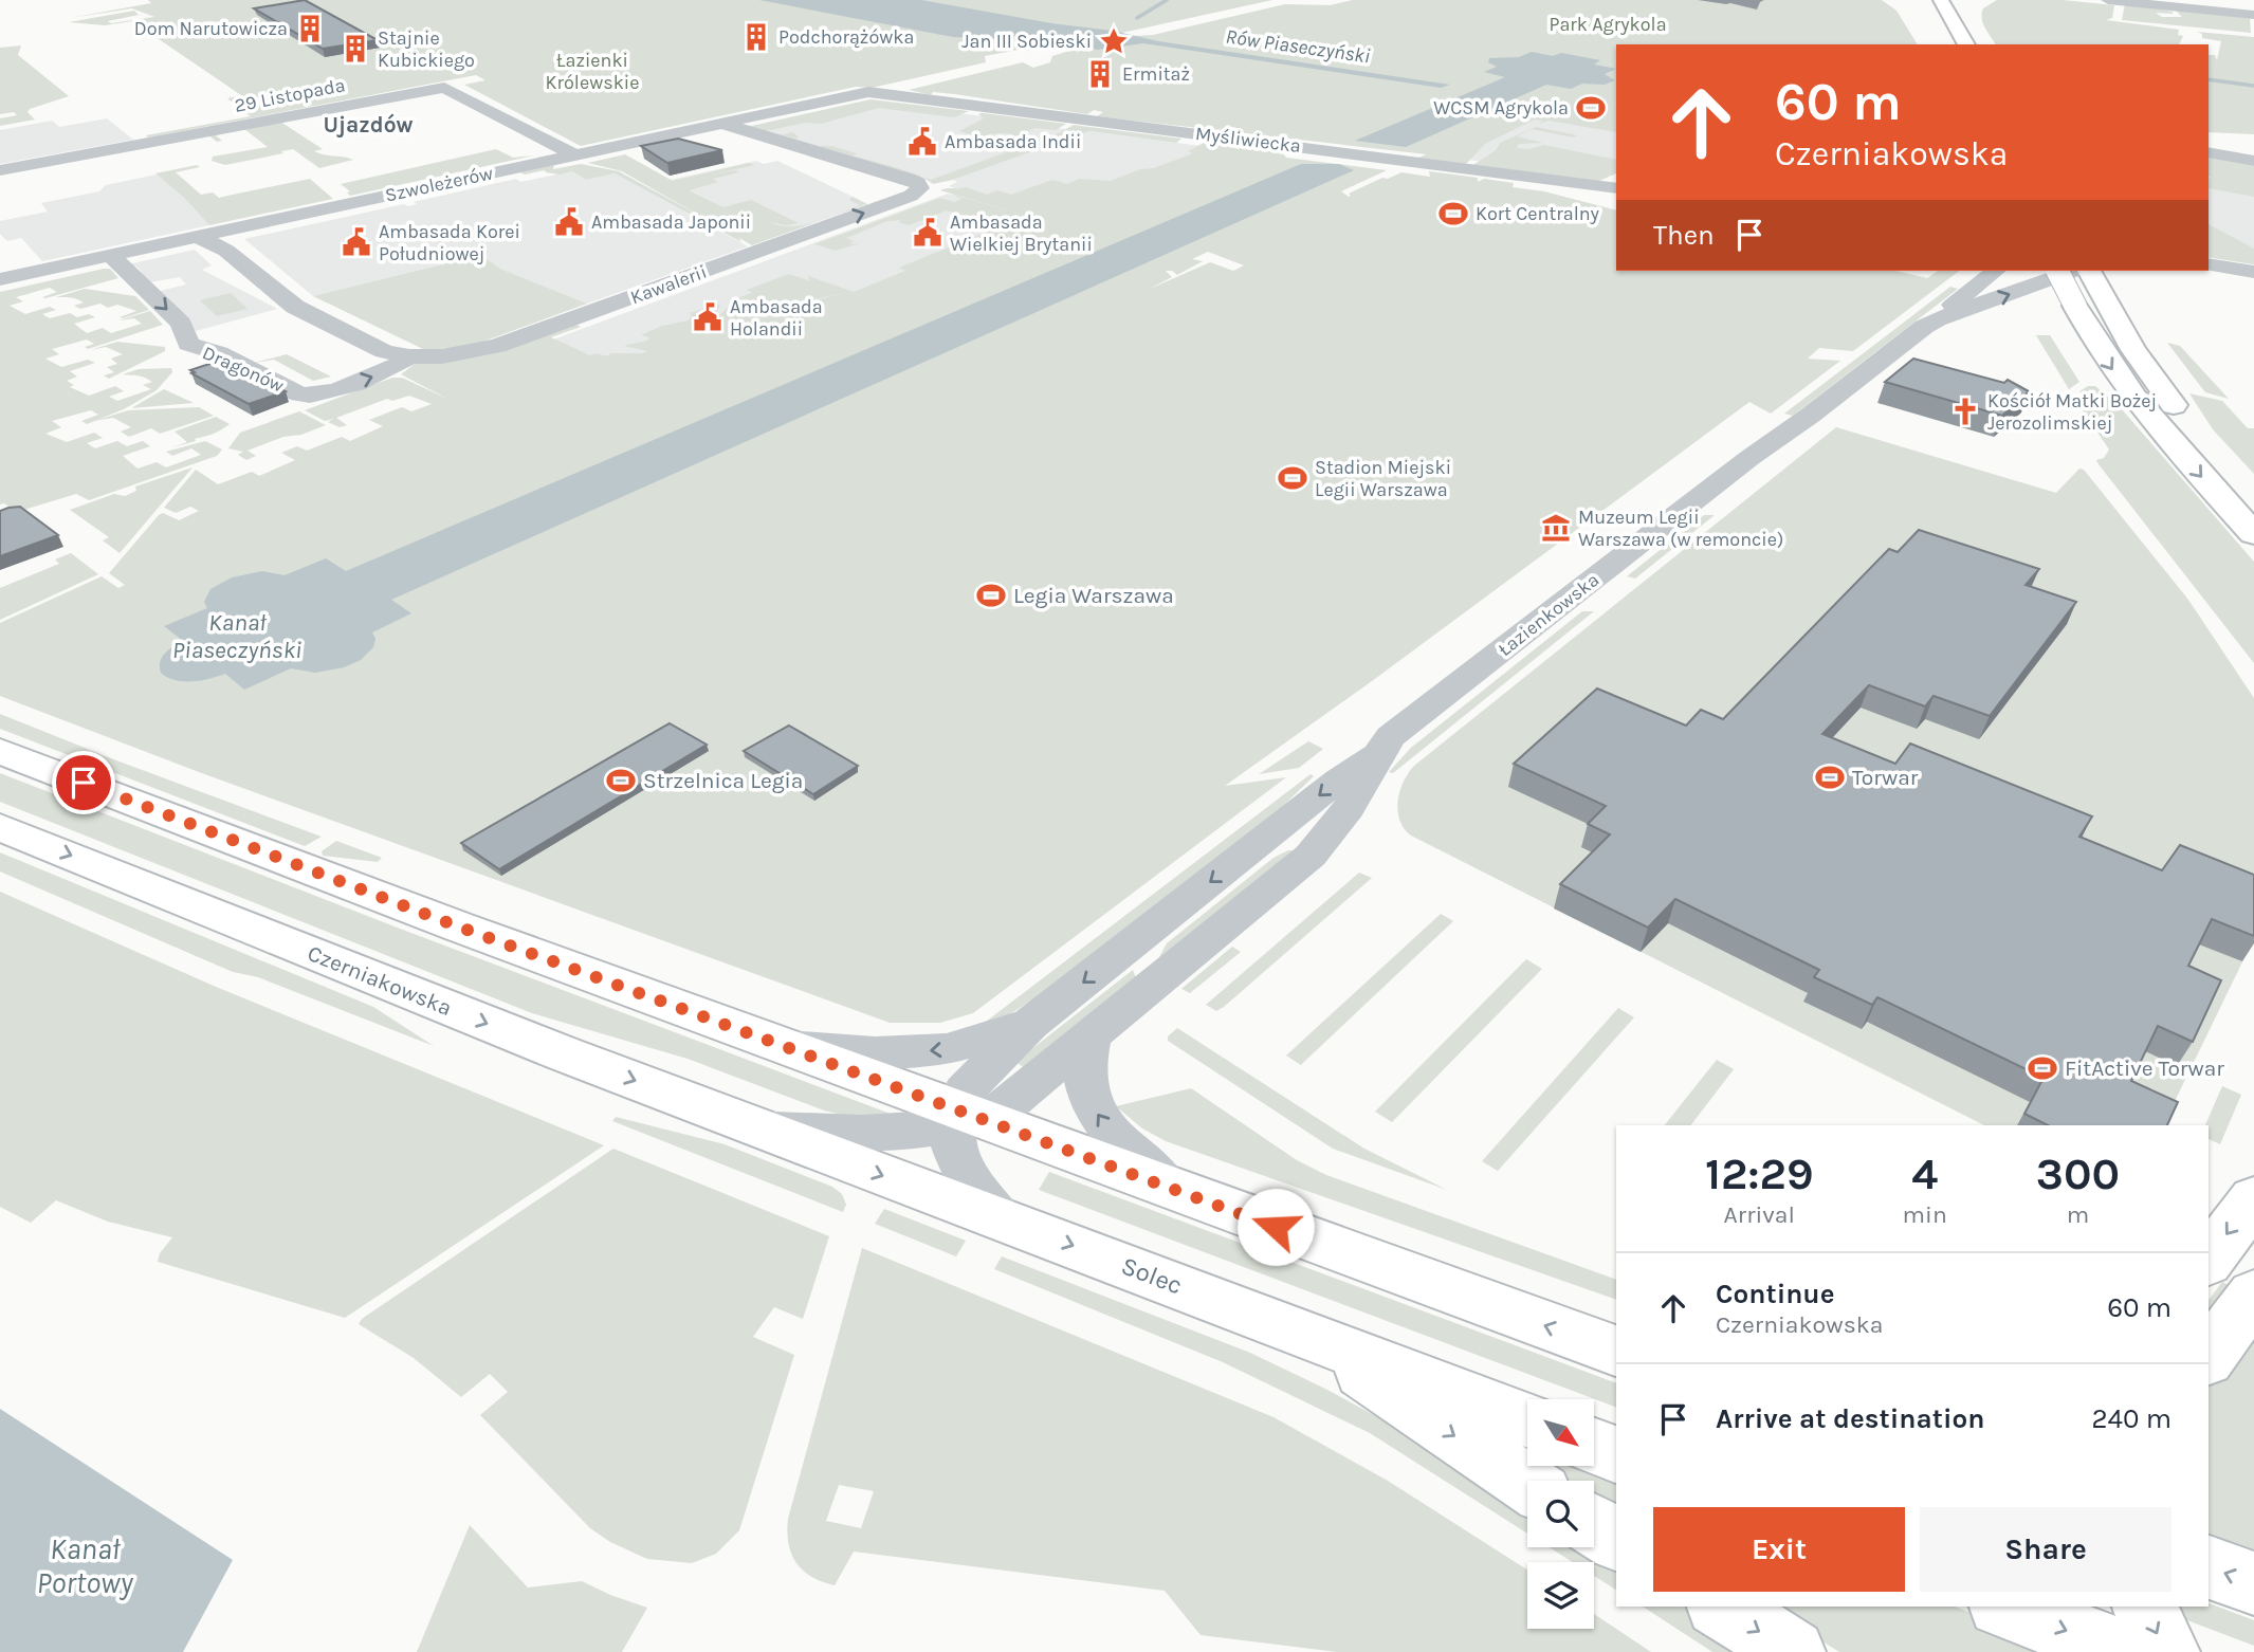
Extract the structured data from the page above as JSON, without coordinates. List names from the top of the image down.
{
  "streets": {
    "main road": ["Czerniakowska", "Solec"],
    "street": [
      "29 Listopada",
      "Myśliwiecka",
      "Szwoleżerów",
      "Kawalerii",
      "Dragonów",
      "Łazienkowska"
    ]
  },
  "crossings": [
    ["29 Listopada", "Szwoleżerów"],
    ["Myśliwiecka", "Szwoleżerów"],
    ["Szwoleżerów", "Kawalerii"],
    ["Szwoleżerów", "Dragonów"],
    ["Kawalerii", "Dragonów"],
    ["Łazienkowska", "Czerniakowska"],
    ["Łazienkowska", "Solec"],
    ["Czerniakowska", "Solec"]
  ],
  "one_way": ["Dragonów"],
  "districts": ["Ujazdów"],
  "water": ["Rów Piaseczyński", "Kanał Piaseczyński", "Kanał Portowy"],
  "parks": ["Park Agrykola", "Łazienki Królewskie"],
  "places": {
    "building": [
      "Dom Narutowicza",
      "Podchorążówka",
      "Stajnie Kubickiego",
      "Ermitaż"
    ],
    "place": ["Jan III Sobieski"],
    "sports": [
      "WCSM Agrykola",
      "Kort Centralny",
      "Stadion Miejski Legii Warszawa",
      "Legia Warszawa",
      "Torwar",
      "Strzelnica Legia",
      "FitActive Torwar"
    ],
    "public building": [
      "Ambasada Indii",
      "Ambasada Japonii",
      "Ambasada Wielkiej Brytanii",
      "Ambasada Korei Południowej",
      "Ambasada Holandii"
    ],
    "church": ["Kościół Matki Bożej Jerozolimskiej"],
    "museum": ["Muzeum Legii Warszawa (w remoncie)"]
  },
  "north": "bottom right",
  "page": {
    "turn": ["60 m", "Czerniakowska"],
    "then": "Then",
    "eta": [
      "12:29",
      "Arrival",
      "4",
      "min",
      "300",
      "m"
    ],
    "list": [
      {
        "name": "Continue",
        "note": "Czerniakowska",
        "value": "60 m"
      },
      {
        "name": "Arrive at destination",
        "value": "240 m"
      }
    ],
    "buttons": ["Exit", "Share"]
  }
}
